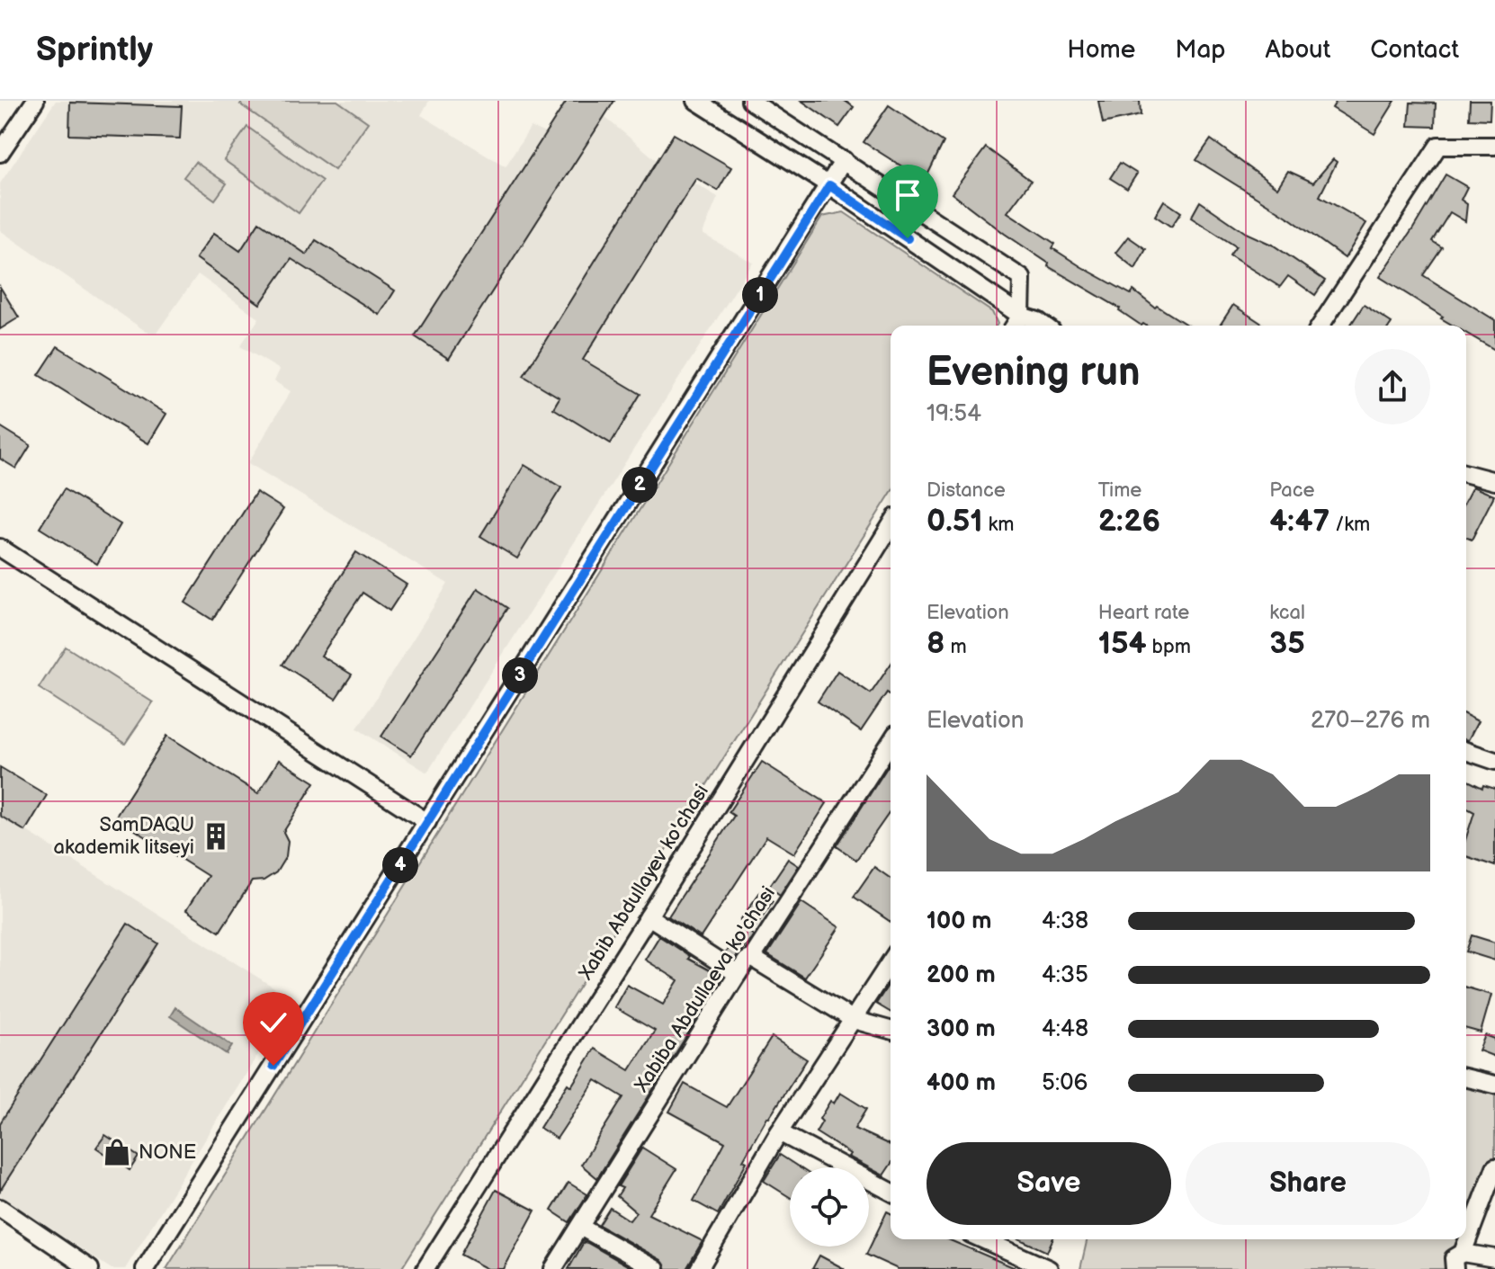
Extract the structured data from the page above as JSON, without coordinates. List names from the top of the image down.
{
  "streets": {
    "street": ["Xabib Abdullayev ko'chasi", "Xabiba Abdullaeva ko'chasi"]
  },
  "places": {
    "building": ["SamDAQU akademik litseyi"],
    "shop": ["NONE"]
  },
  "page": {
    "header": "Sprintly",
    "nav": [
      "Home",
      "Map",
      "About",
      "Contact"
    ],
    "pins": [
      "1",
      "2",
      "3",
      "4"
    ],
    "heading": ["Evening run", "19:54"],
    "stats": [
      ["Distance", "0.51 km"],
      ["Time", "2:26"],
      ["Pace", "4:47 /km"],
      ["Elevation", "8 m"],
      ["Heart rate", "154 bpm"],
      ["kcal", "35"]
    ],
    "chart": ["Elevation", "270–276 m"],
    "list": [
      {
        "name": "100 m",
        "note": "4:38"
      },
      {
        "name": "200 m",
        "note": "4:35"
      },
      {
        "name": "300 m",
        "note": "4:48"
      },
      {
        "name": "400 m",
        "note": "5:06"
      }
    ],
    "buttons": ["Save", "Share"]
  }
}
